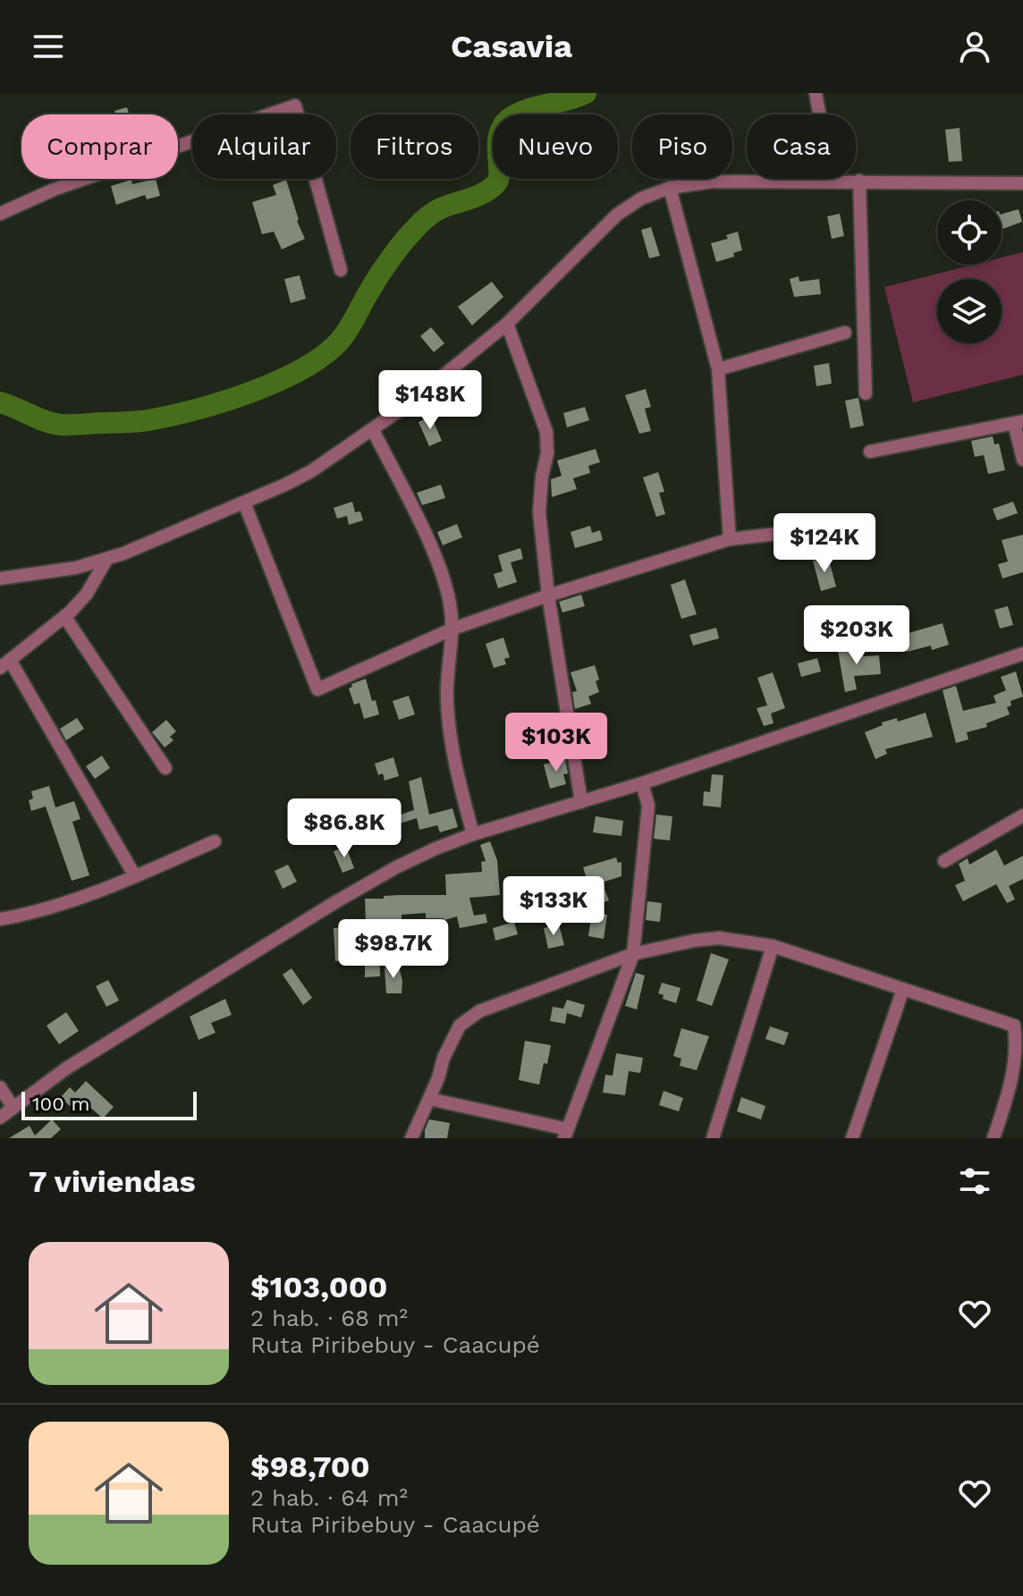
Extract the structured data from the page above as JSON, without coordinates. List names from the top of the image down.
{
  "scale_bar": "100 m",
  "page": {
    "header": "Casavia",
    "chip": [
      "Comprar",
      "Alquilar",
      "Filtros",
      "Nuevo",
      "Piso",
      "Casa"
    ],
    "price": [
      "$148K",
      "$124K",
      "$203K",
      "$103K",
      "$86.8K",
      "$133K",
      "$98.7K"
    ],
    "scale": "100 m",
    "heading": "7 viviendas",
    "list": [
      {
        "name": "$103,000",
        "note": "2 hab. · 68 m² · Ruta Piribebuy - Caacupé"
      },
      {
        "name": "$98,700",
        "note": "2 hab. · 64 m² · Ruta Piribebuy - Caacupé"
      }
    ]
  }
}
